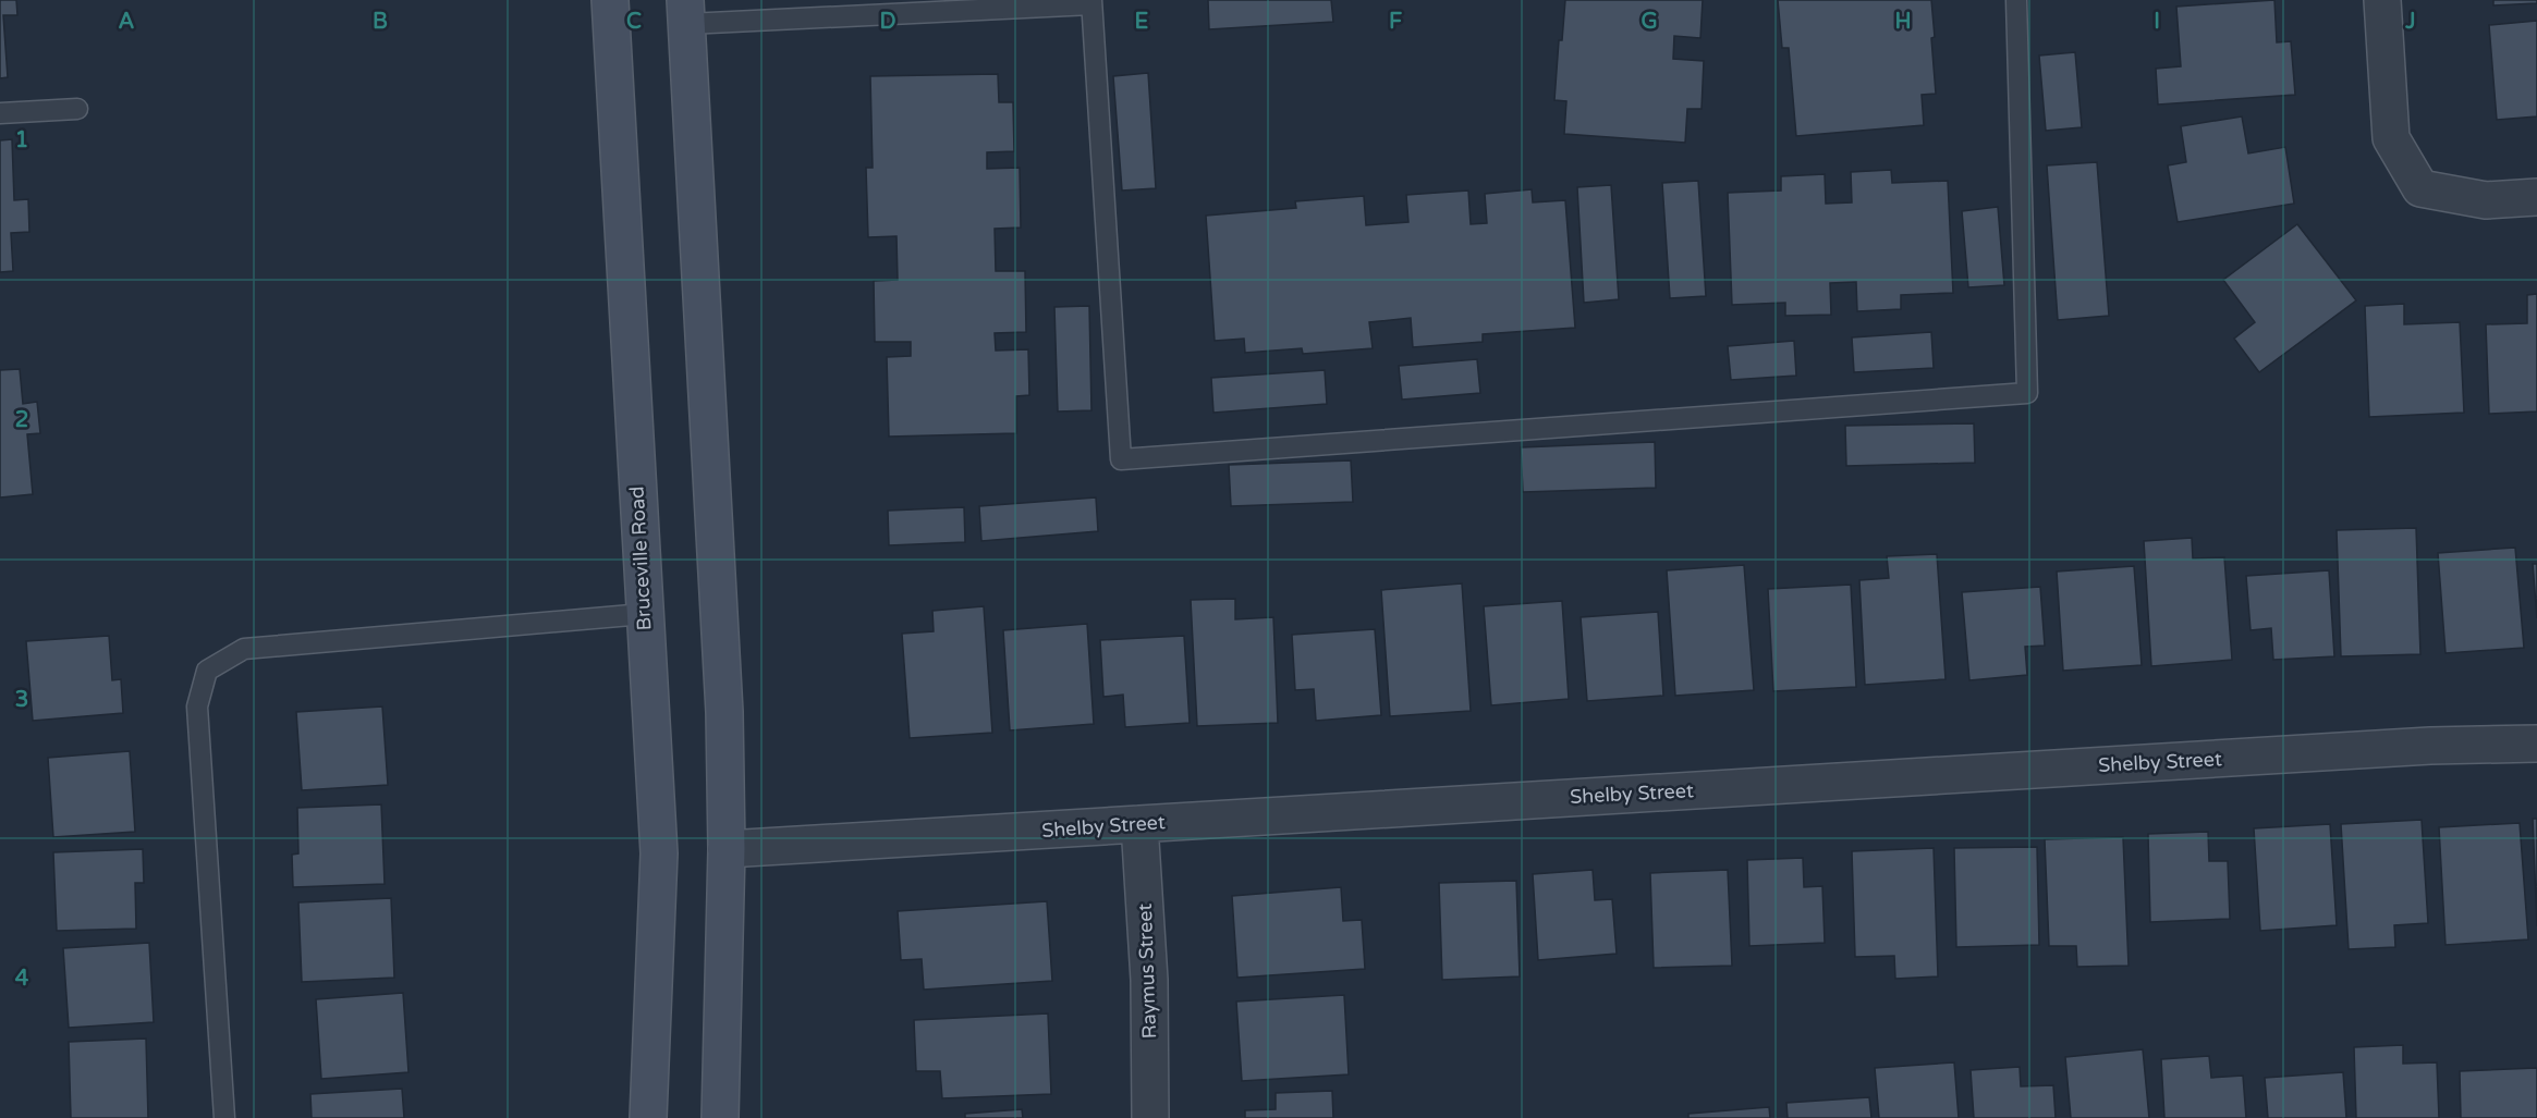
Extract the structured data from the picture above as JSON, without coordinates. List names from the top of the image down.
{
  "streets": {
    "main road": ["Bruceville Road"],
    "street": ["Shelby Street", "Raymus Street"]
  },
  "crossings": [
    ["Shelby Street", "Raymus Street"]
  ],
  "grid": {
    "columns": [
      "A",
      "B",
      "C",
      "D",
      "E",
      "F",
      "G",
      "H",
      "I",
      "J"
    ],
    "rows": [
      "1",
      "2",
      "3",
      "4"
    ]
  }
}
